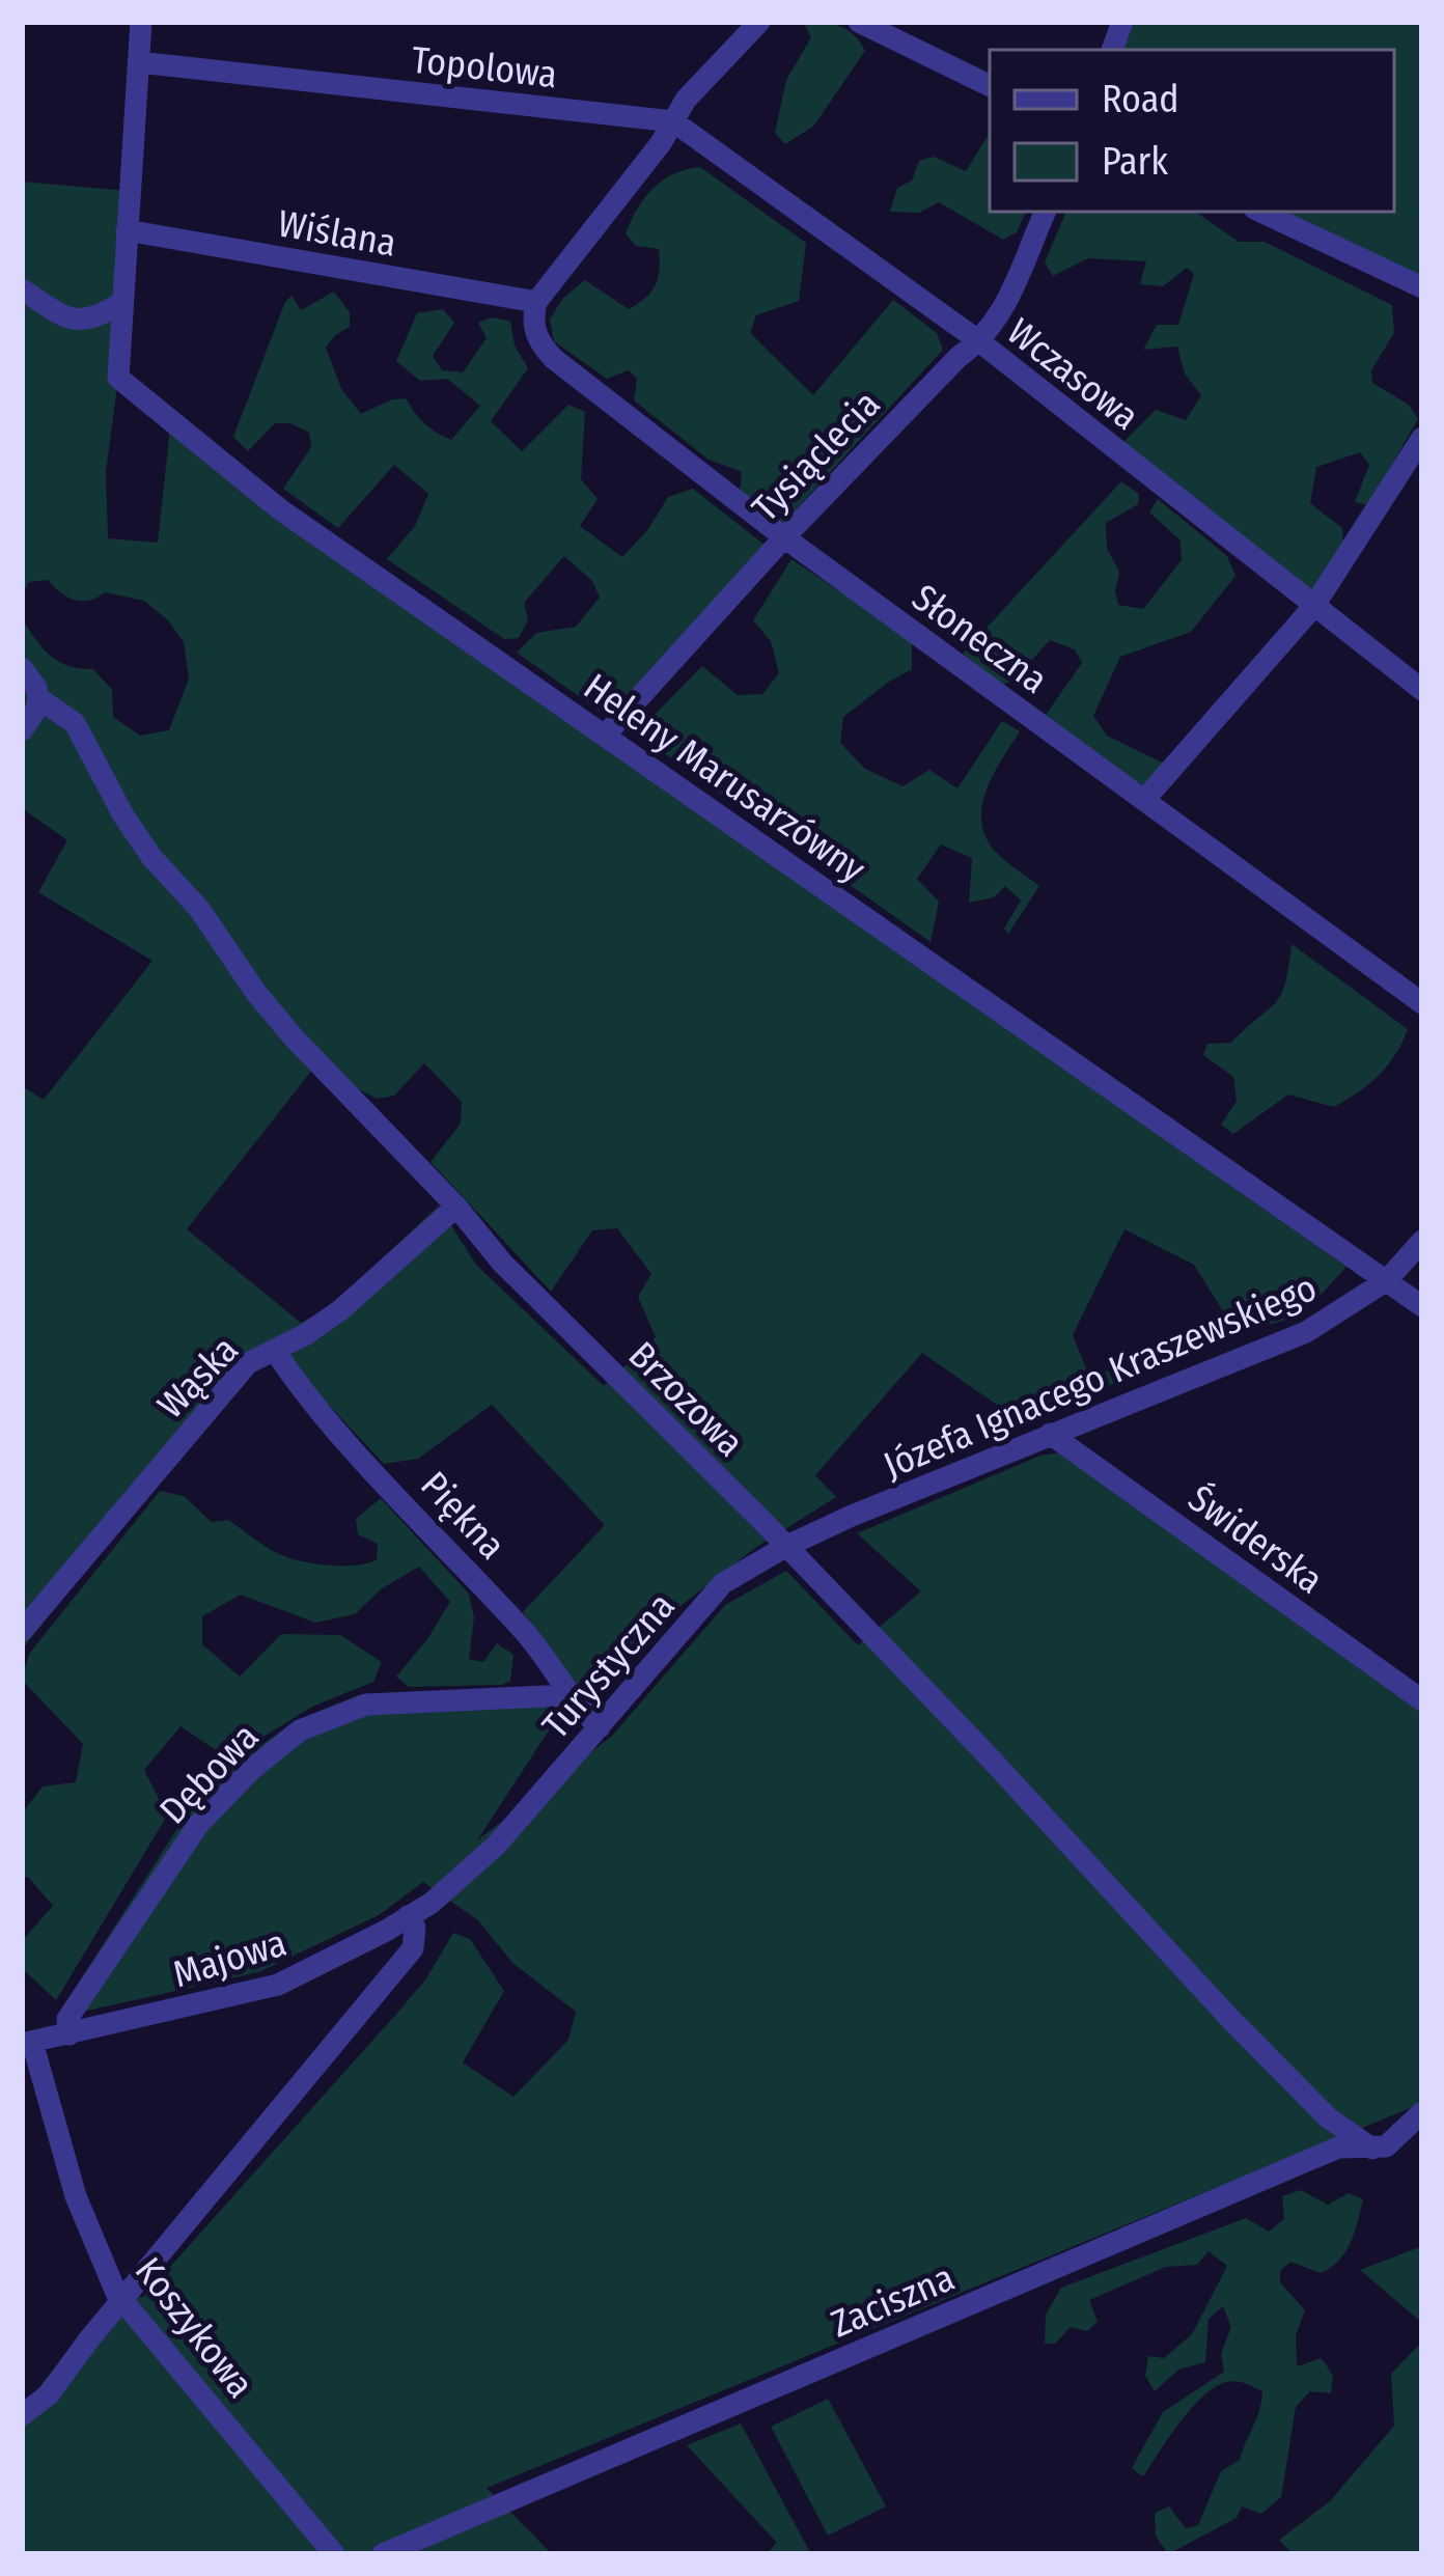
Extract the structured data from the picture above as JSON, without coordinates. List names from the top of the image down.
{
  "streets": {
    "street": [
      "Topolowa",
      "Wiślana",
      "Wczasowa",
      "Tysiąclecia",
      "Słoneczna",
      "Heleny Marusarzówny",
      "Józefa Ignacego Kraszewskiego",
      "Wąska",
      "Brzozowa",
      "Piękna",
      "Świderska",
      "Turystyczna",
      "Dębowa",
      "Majowa",
      "Zaciszna",
      "Koszykowa"
    ]
  },
  "crossings": [
    ["Topolowa", "Wczasowa"],
    ["Topolowa", "Heleny Marusarzówny"],
    ["Wiślana", "Słoneczna"],
    ["Wiślana", "Heleny Marusarzówny"],
    ["Wczasowa", "Tysiąclecia"],
    ["Tysiąclecia", "Słoneczna"],
    ["Tysiąclecia", "Heleny Marusarzówny"],
    ["Heleny Marusarzówny", "Józefa Ignacego Kraszewskiego"],
    ["Józefa Ignacego Kraszewskiego", "Brzozowa"],
    ["Józefa Ignacego Kraszewskiego", "Świderska"],
    ["Józefa Ignacego Kraszewskiego", "Turystyczna"],
    ["Wąska", "Brzozowa"],
    ["Wąska", "Piękna"],
    ["Brzozowa", "Turystyczna"],
    ["Brzozowa", "Zaciszna"],
    ["Piękna", "Turystyczna"],
    ["Piękna", "Dębowa"],
    ["Turystyczna", "Majowa"],
    ["Dębowa", "Majowa"],
    ["Majowa", "Koszykowa"]
  ],
  "legend": ["Road", "Park"]
}
